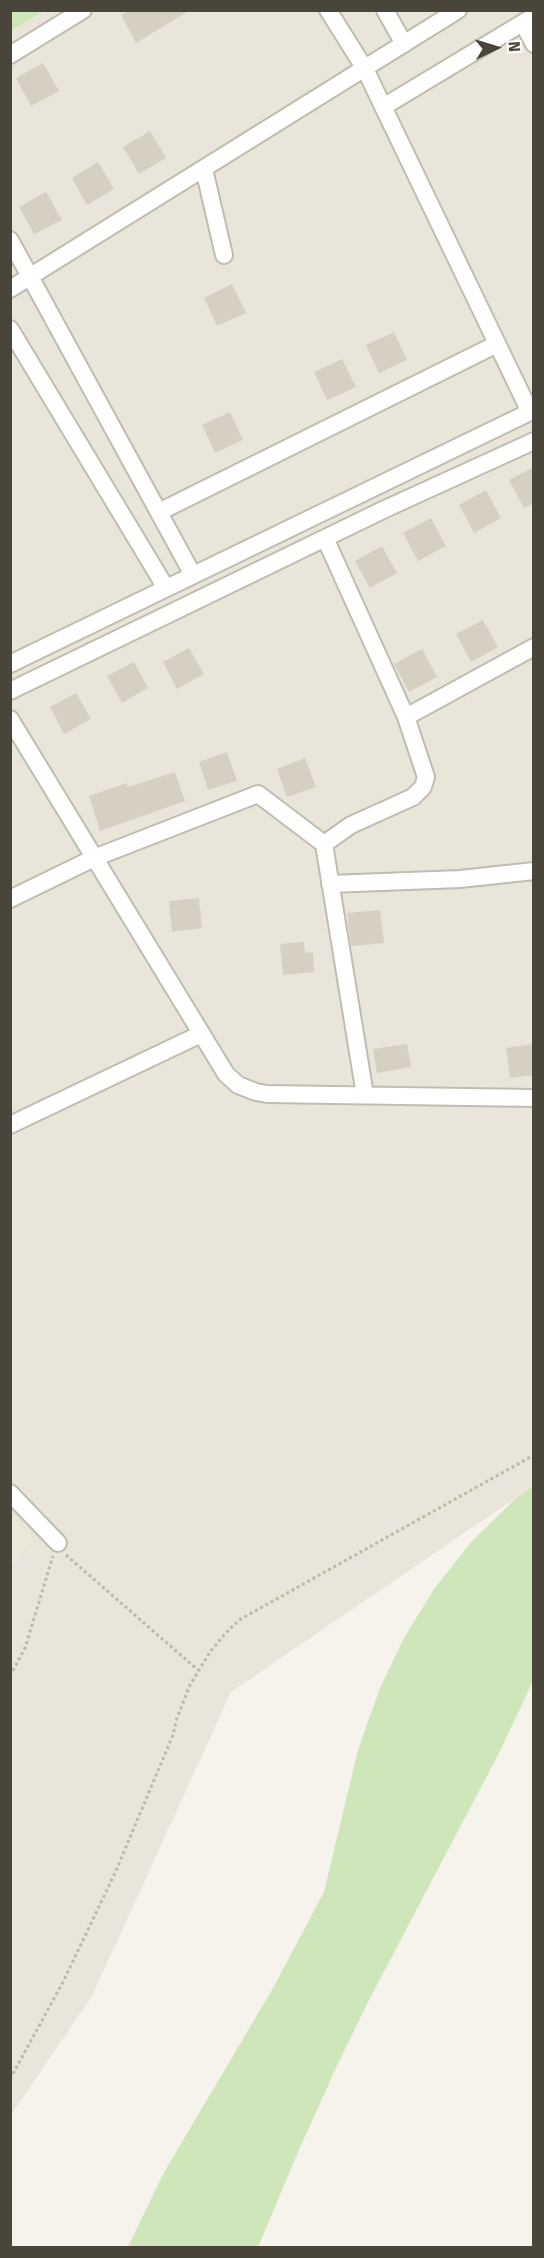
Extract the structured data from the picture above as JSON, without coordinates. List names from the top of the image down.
{
  "north": "right"
}
